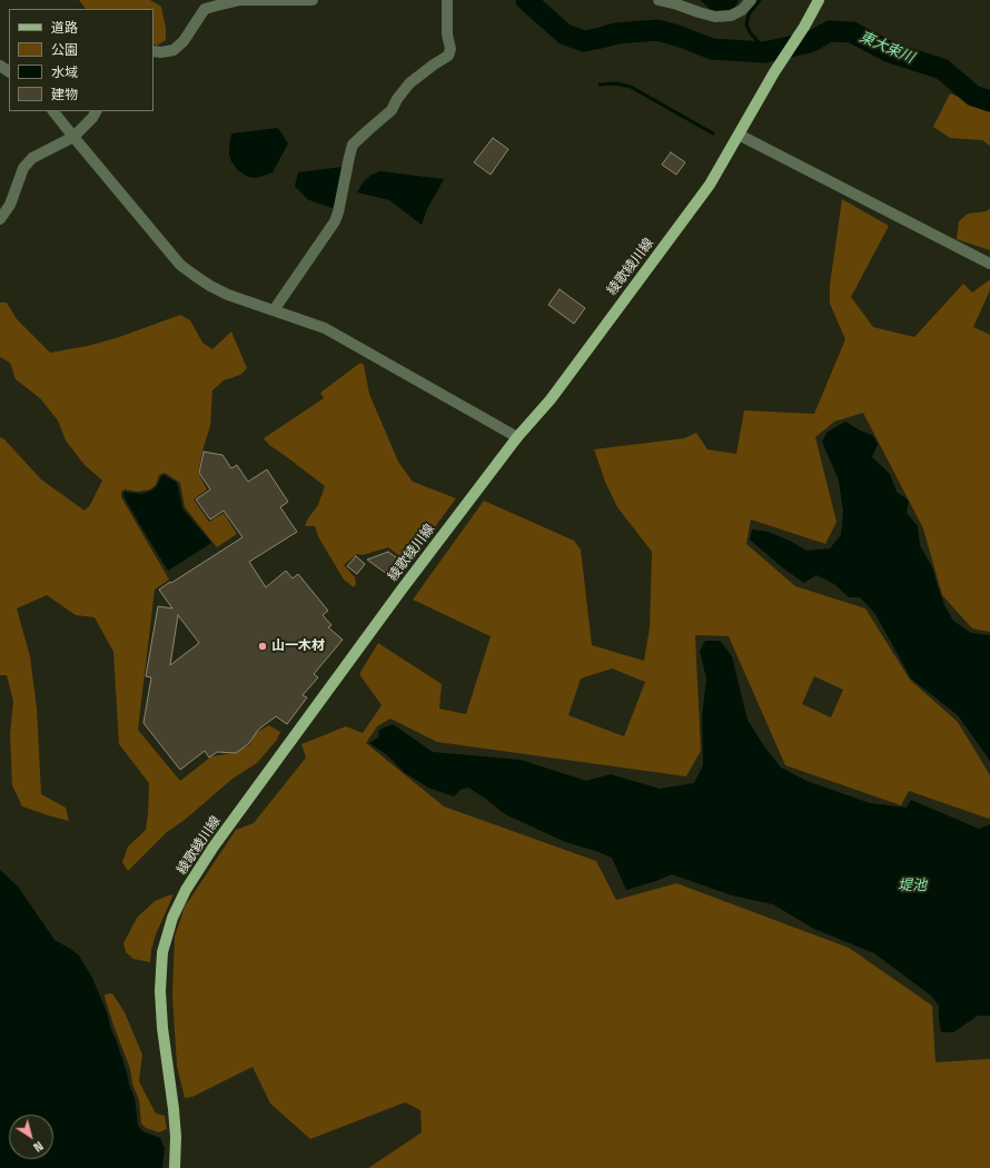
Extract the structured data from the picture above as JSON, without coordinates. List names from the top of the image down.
{
  "streets": {
    "main road": ["綾歌綾川線"]
  },
  "water": ["東大束川", "堤池"],
  "places": ["山一木材"],
  "legend": [
    "道路",
    "公園",
    "水域",
    "建物"
  ],
  "north": "bottom right"
}
